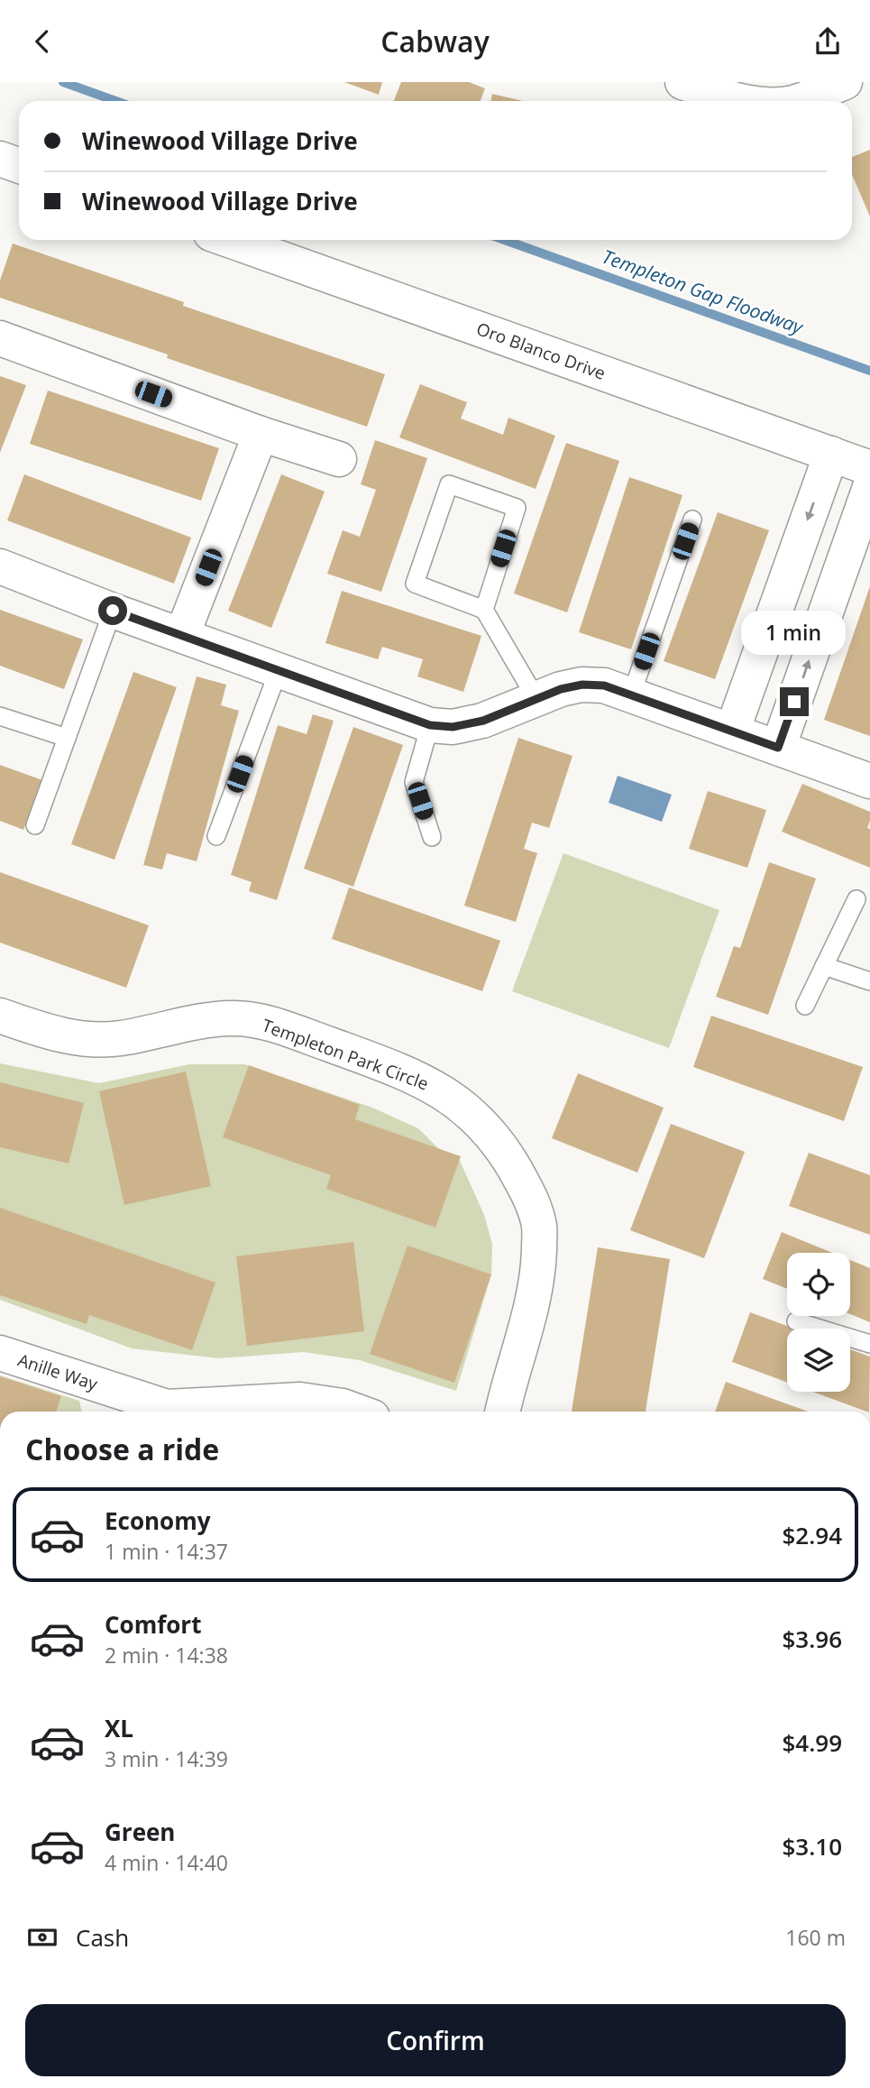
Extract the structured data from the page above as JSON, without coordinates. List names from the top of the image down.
{
  "streets": {
    "street": ["Oro Blanco Drive", "Templeton Park Circle", "Anille Way"]
  },
  "water": ["Templeton Gap Floodway"],
  "page": {
    "header": "Cabway",
    "banner": ["Winewood Village Drive", "Winewood Village Drive"],
    "bubble": "1 min",
    "heading": "Choose a ride",
    "list": [
      {
        "name": "Economy",
        "note": "1 min · 14:37",
        "value": "$2.94"
      },
      {
        "name": "Comfort",
        "note": "2 min · 14:38",
        "value": "$3.96"
      },
      {
        "name": "XL",
        "note": "3 min · 14:39",
        "value": "$4.99"
      },
      {
        "name": "Green",
        "note": "4 min · 14:40",
        "value": "$3.10"
      }
    ],
    "pay": ["Cash", "160 m"],
    "buttons": "Confirm"
  }
}
